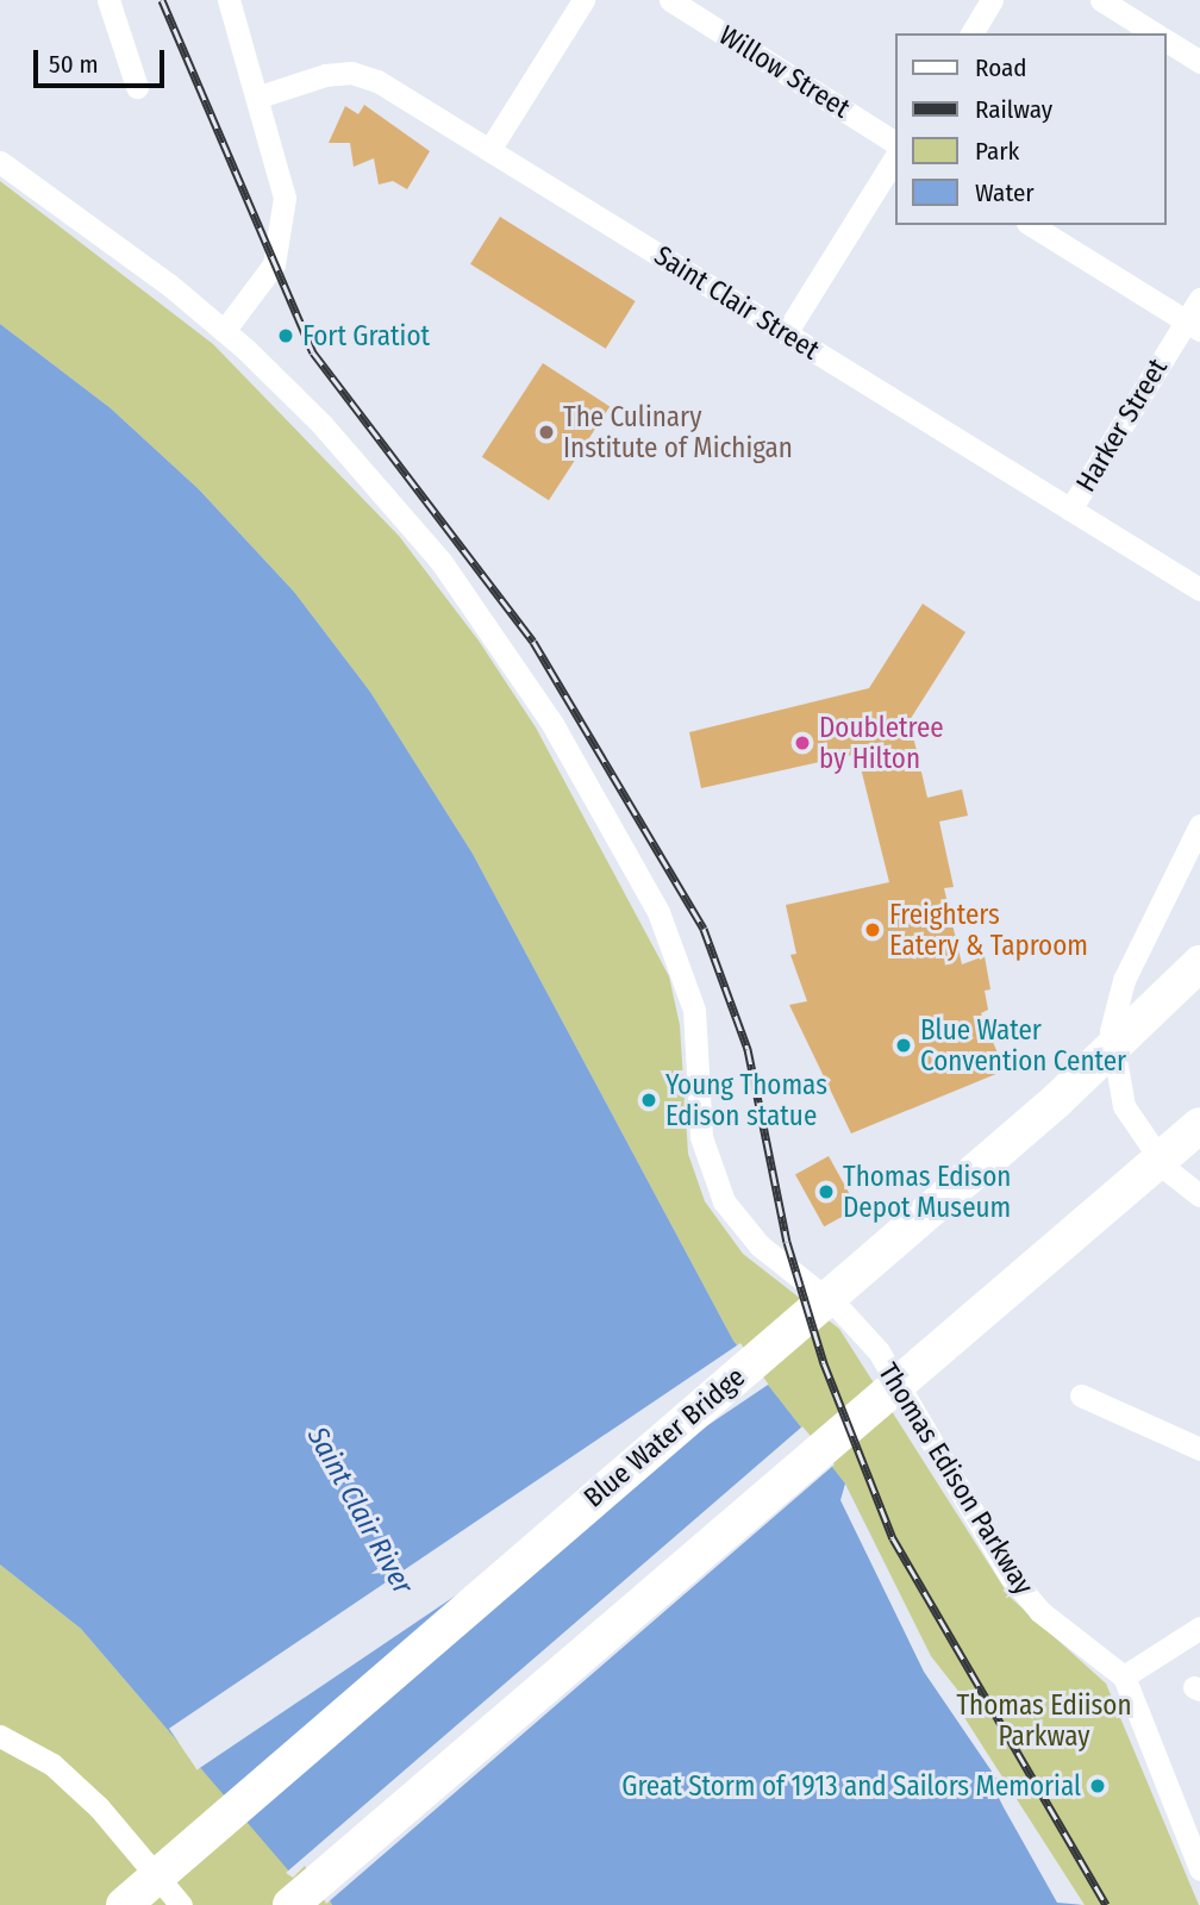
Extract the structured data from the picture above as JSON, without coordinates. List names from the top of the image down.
{
  "streets": {
    "highway": ["Blue Water Bridge"],
    "street": [
      "Willow Street",
      "Saint Clair Street",
      "Harker Street",
      "Thomas Edison Parkway"
    ]
  },
  "crossings": [
    ["Saint Clair Street", "Harker Street"]
  ],
  "water": ["Saint Clair River"],
  "parks": ["Thomas Ediison Parkway"],
  "places": [
    "Fort Gratiot",
    "The Culinary Institute of Michigan",
    "Doubletree by Hilton",
    "Freighters Eatery & Taproom",
    "Blue Water Convention Center",
    "Young Thomas Edison statue",
    "Thomas Edison Depot Museum",
    "Great Storm of 1913 and Sailors Memorial"
  ],
  "legend": [
    "Road",
    "Railway",
    "Park",
    "Water"
  ],
  "scale_bar": "50 m"
}
